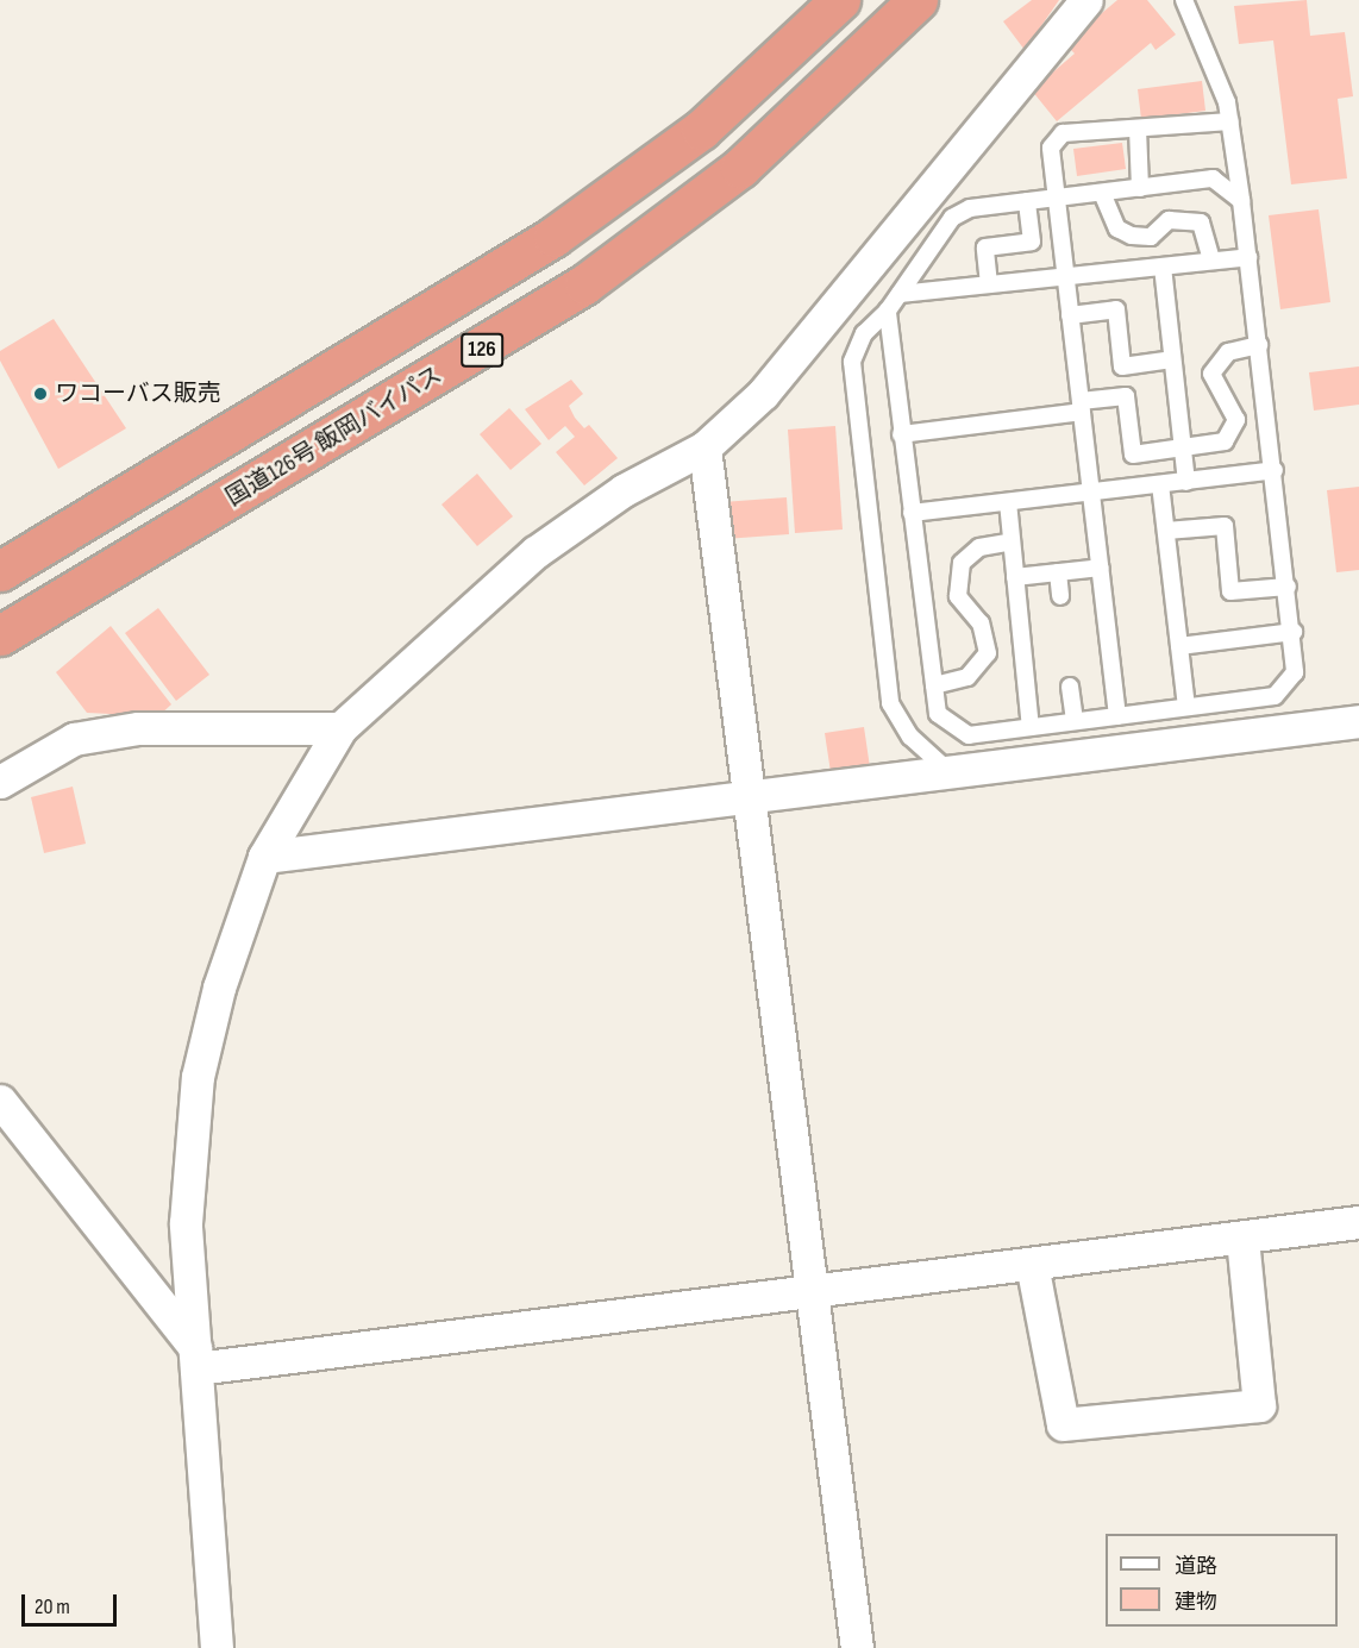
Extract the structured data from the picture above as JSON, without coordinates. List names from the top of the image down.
{
  "streets": {
    "highway": ["126", "国道126号 飯岡バイパス"]
  },
  "places": ["ワコーバス販売"],
  "legend": ["道路", "建物"],
  "scale_bar": "20 m"
}
